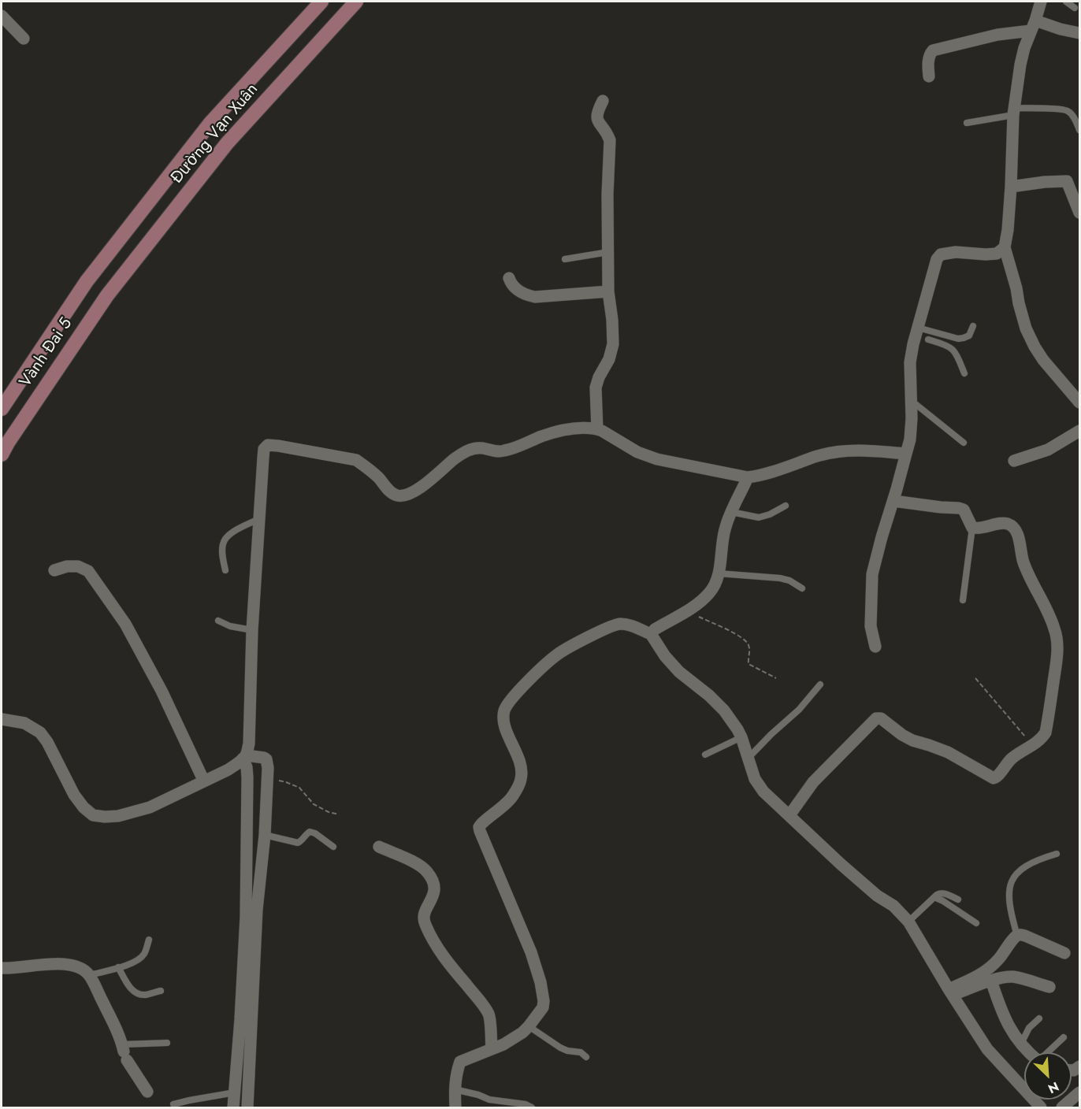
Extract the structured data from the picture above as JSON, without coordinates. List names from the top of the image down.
{
  "streets": {
    "main road": ["Đường Vạn Xuân", "Vành Đai 5"]
  },
  "crossings": [
    ["Đường Vạn Xuân", "Vành Đai 5"]
  ],
  "north": "bottom right"
}
